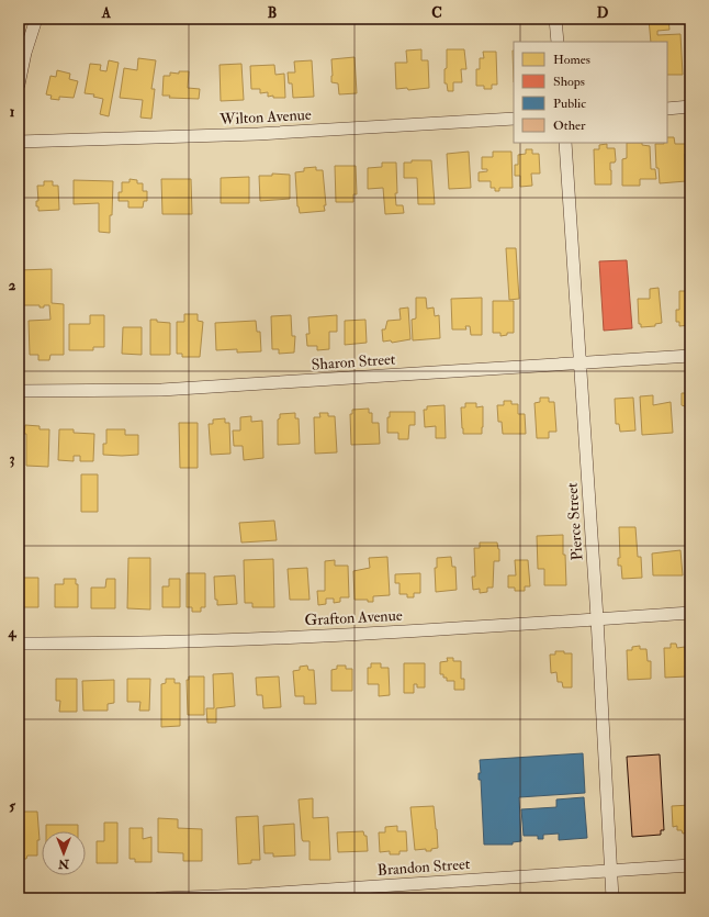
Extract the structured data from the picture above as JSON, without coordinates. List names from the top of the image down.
{
  "streets": {
    "street": [
      "Wilton Avenue",
      "Sharon Street",
      "Pierce Street",
      "Grafton Avenue",
      "Brandon Street"
    ]
  },
  "crossings": [
    ["Sharon Street", "Pierce Street"],
    ["Pierce Street", "Grafton Avenue"],
    ["Pierce Street", "Brandon Street"]
  ],
  "legend": [
    "Homes",
    "Shops",
    "Public",
    "Other"
  ],
  "north": "bottom",
  "grid": {
    "columns": [
      "A",
      "B",
      "C",
      "D"
    ],
    "rows": [
      "1",
      "2",
      "3",
      "4",
      "5"
    ]
  }
}
